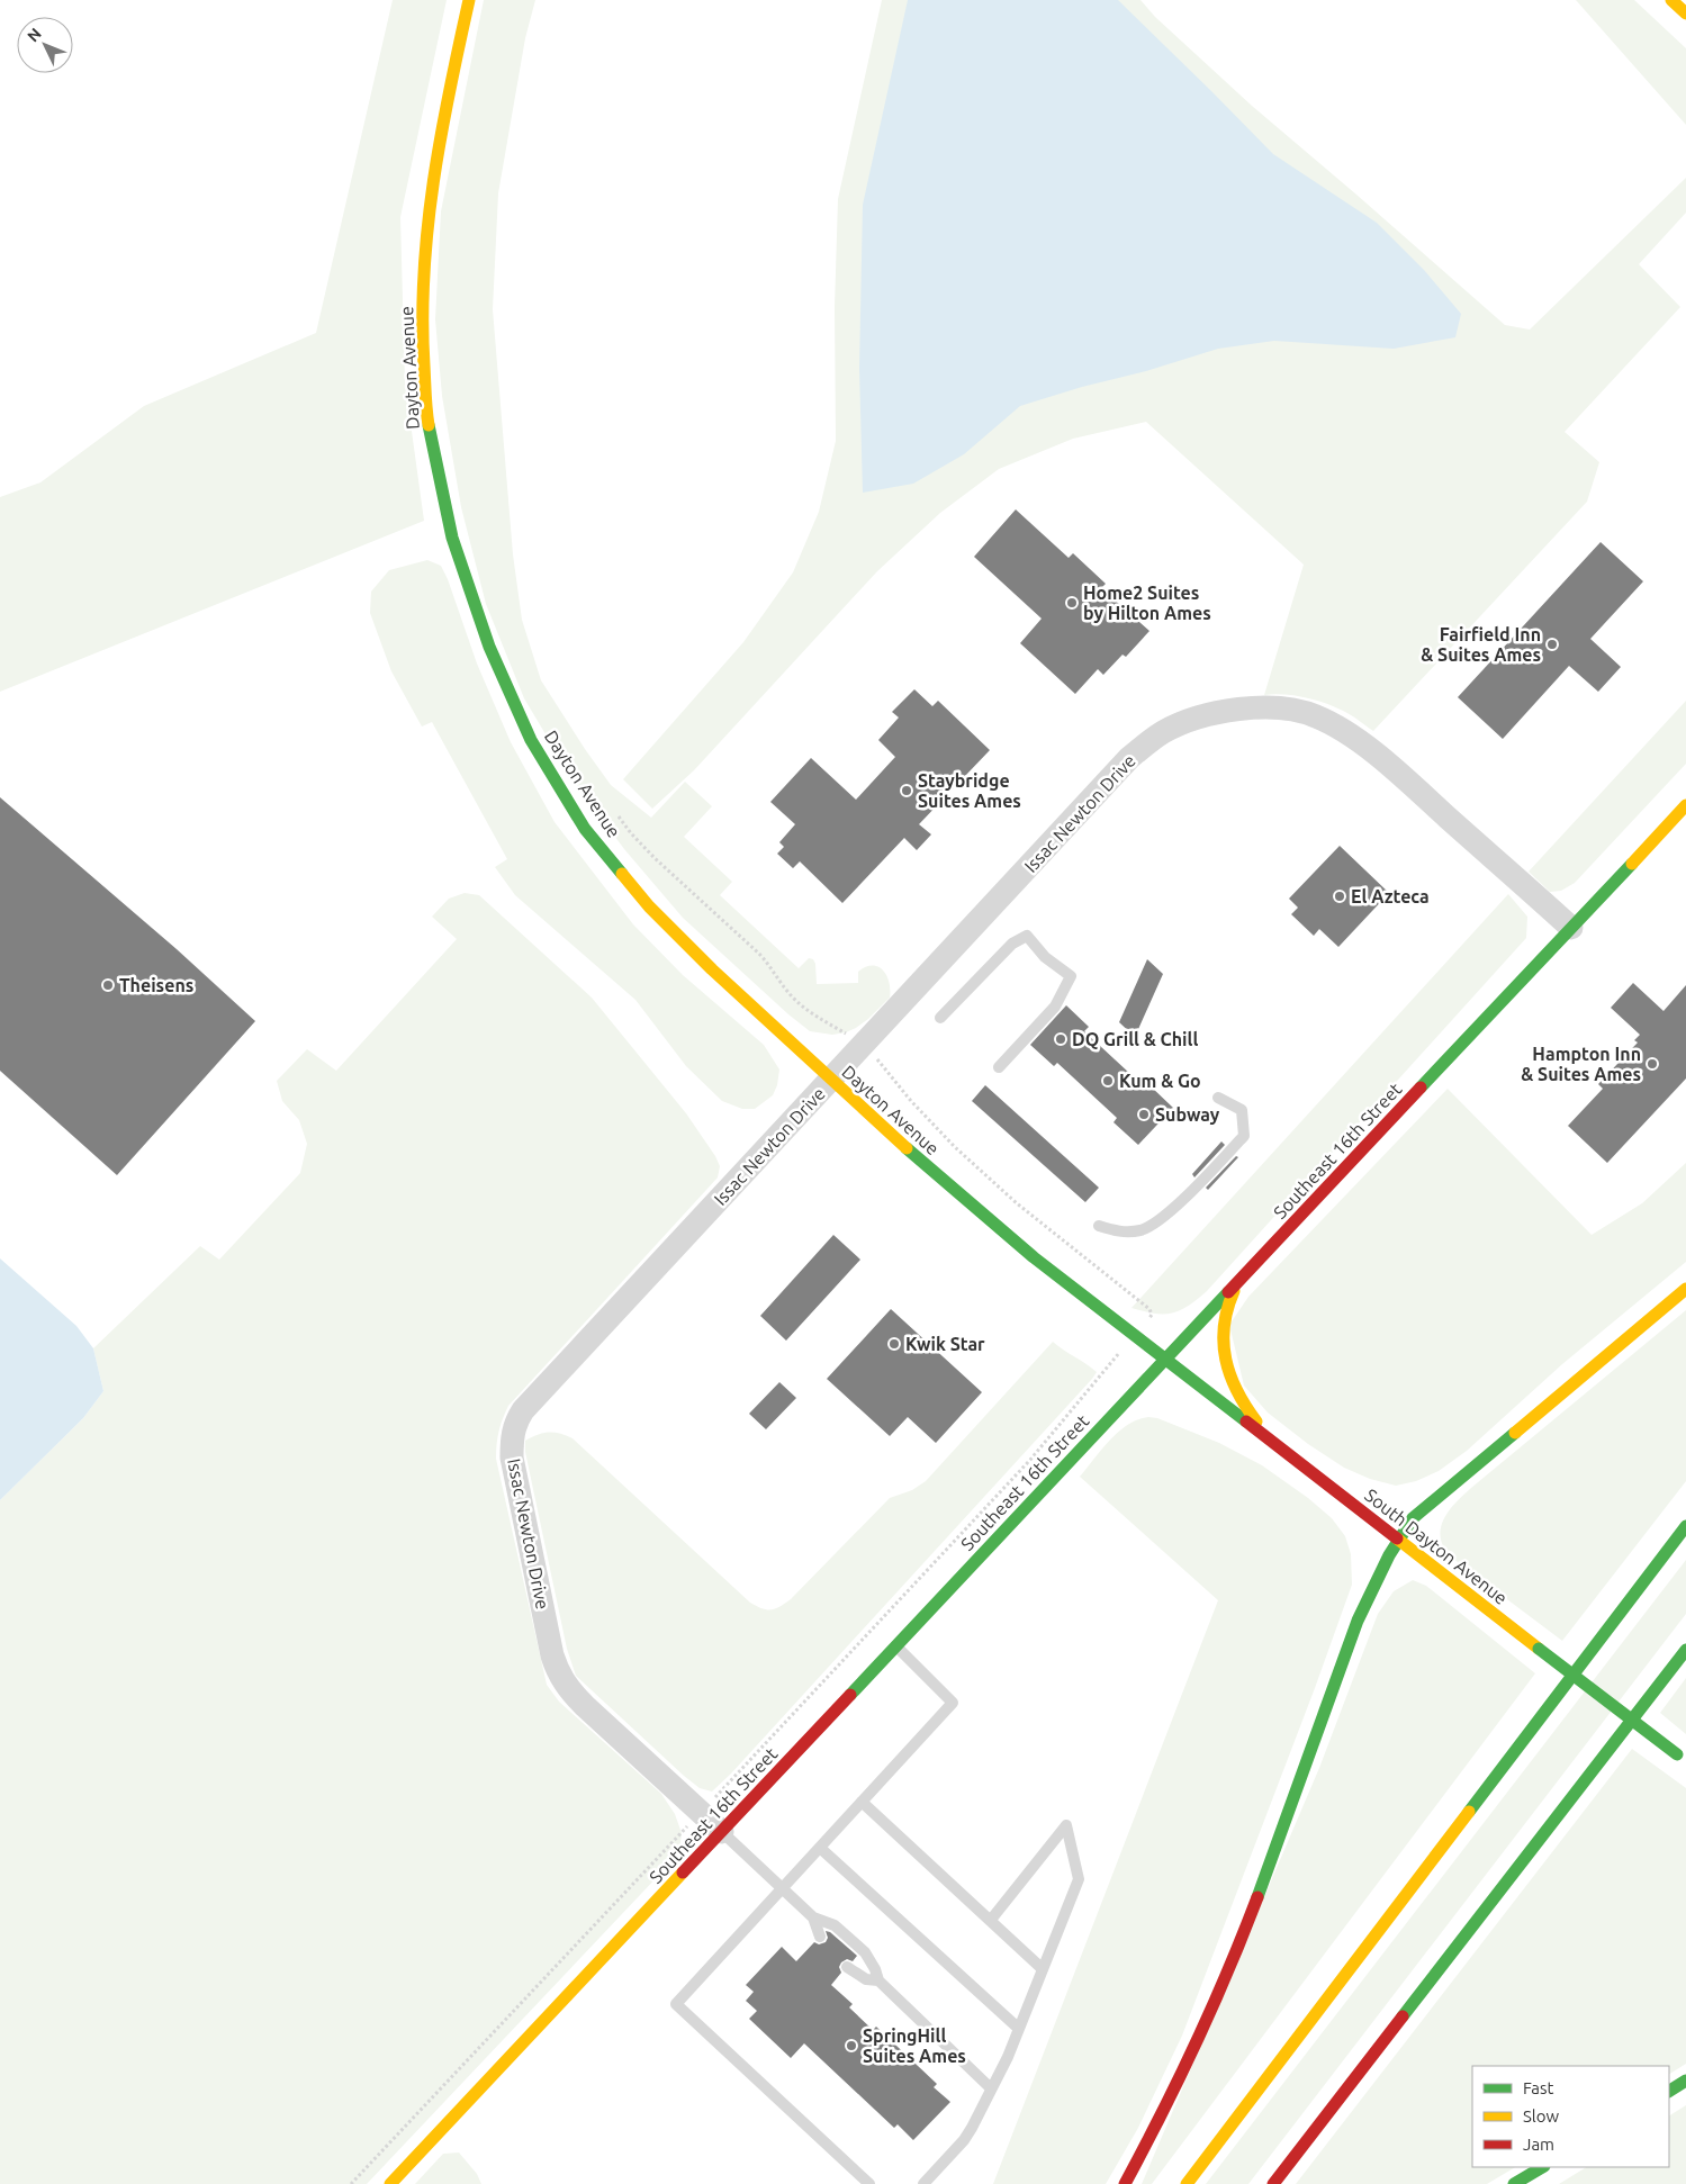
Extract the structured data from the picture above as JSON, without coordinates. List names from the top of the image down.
{
  "streets": {
    "main road": ["Dayton Avenue", "Southeast 16th Street", "South Dayton Avenue"],
    "street": ["Issac Newton Drive"]
  },
  "crossings": [
    ["Dayton Avenue", "Issac Newton Drive"],
    ["Dayton Avenue", "Southeast 16th Street"],
    ["Dayton Avenue", "South Dayton Avenue"],
    ["Issac Newton Drive", "Southeast 16th Street"],
    ["Southeast 16th Street", "South Dayton Avenue"]
  ],
  "places": [
    "Home2 Suites by Hilton Ames",
    "Fairfield Inn & Suites Ames",
    "Staybridge Suites Ames",
    "El Azteca",
    "Theisens",
    "DQ Grill & Chill",
    "Hampton Inn & Suites Ames",
    "Kum & Go",
    "Subway",
    "Kwik Star",
    "SpringHill Suites Ames"
  ],
  "legend": ["Fast", "Slow", "Jam"],
  "north": "top left"
}
